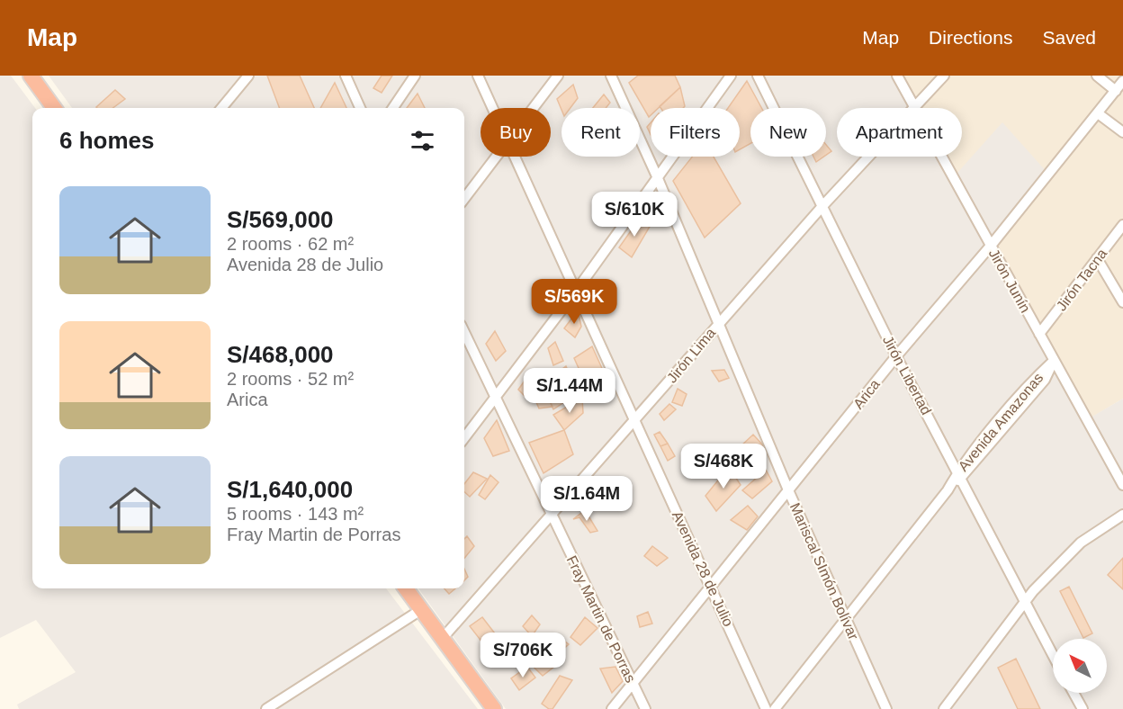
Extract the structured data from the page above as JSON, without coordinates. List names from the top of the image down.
{
  "streets": {
    "street": [
      "Jirón Tacna",
      "Jirón Junín",
      "Jirón Lima",
      "Jirón Libertad",
      "Arica",
      "Avenida Amazonas",
      "Avenida 28 de Julio",
      "Mariscal SImón Bolívar",
      "Fray Martin de Porras"
    ]
  },
  "crossings": [
    ["Jirón Tacna", "Jirón Junín"],
    ["Jirón Junín", "Jirón Lima"],
    ["Jirón Junín", "Arica"],
    ["Jirón Junín", "Avenida Amazonas"],
    ["Jirón Lima", "Jirón Libertad"],
    ["Jirón Lima", "Avenida 28 de Julio"],
    ["Jirón Lima", "Mariscal SImón Bolívar"],
    ["Jirón Lima", "Fray Martin de Porras"],
    ["Jirón Libertad", "Arica"],
    ["Jirón Libertad", "Avenida Amazonas"],
    ["Arica", "Avenida 28 de Julio"],
    ["Arica", "Mariscal SImón Bolívar"],
    ["Arica", "Fray Martin de Porras"],
    ["Avenida Amazonas", "Mariscal SImón Bolívar"]
  ],
  "north": "top left",
  "page": {
    "header": "Map",
    "nav": ["Map", "Directions", "Saved"],
    "chip": [
      "Buy",
      "Rent",
      "Filters",
      "New",
      "Apartment"
    ],
    "heading": "6 homes",
    "list": [
      {
        "name": "S/569,000",
        "note": "2 rooms · 62 m² · Avenida 28 de Julio"
      },
      {
        "name": "S/468,000",
        "note": "2 rooms · 52 m² · Arica"
      },
      {
        "name": "S/1,640,000",
        "note": "5 rooms · 143 m² · Fray Martin de Porras"
      }
    ],
    "price": [
      "S/610K",
      "S/569K",
      "S/1.44M",
      "S/468K",
      "S/1.64M",
      "S/706K"
    ]
  }
}
